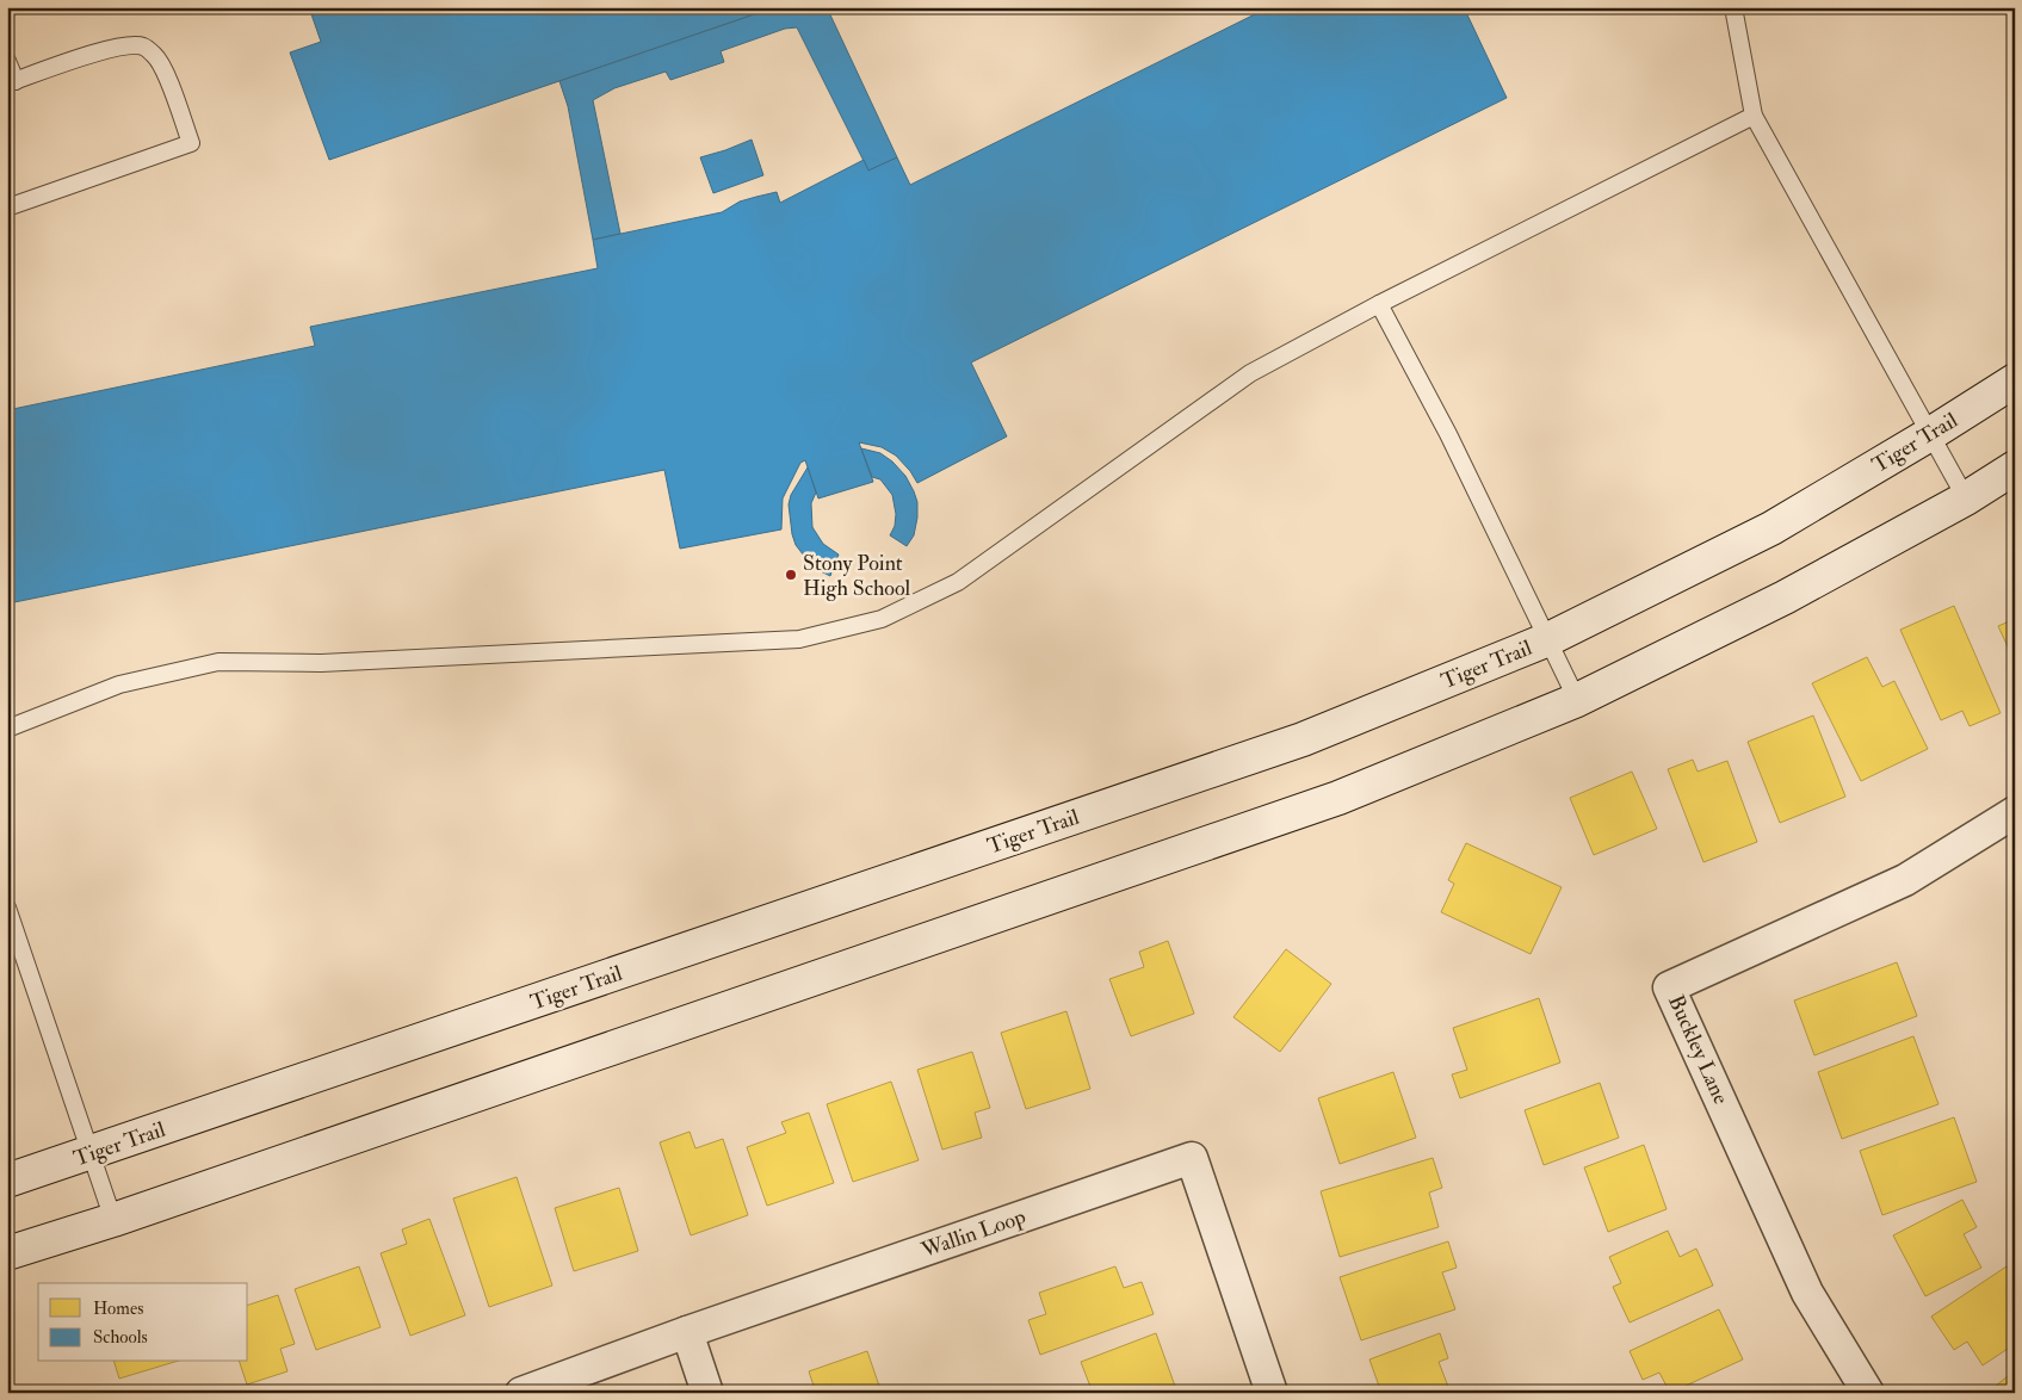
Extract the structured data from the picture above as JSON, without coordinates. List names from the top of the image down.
{
  "streets": {
    "street": ["Tiger Trail", "Buckley Lane", "Wallin Loop"]
  },
  "places": ["Stony Point High School"],
  "legend": ["Homes", "Schools"]
}
